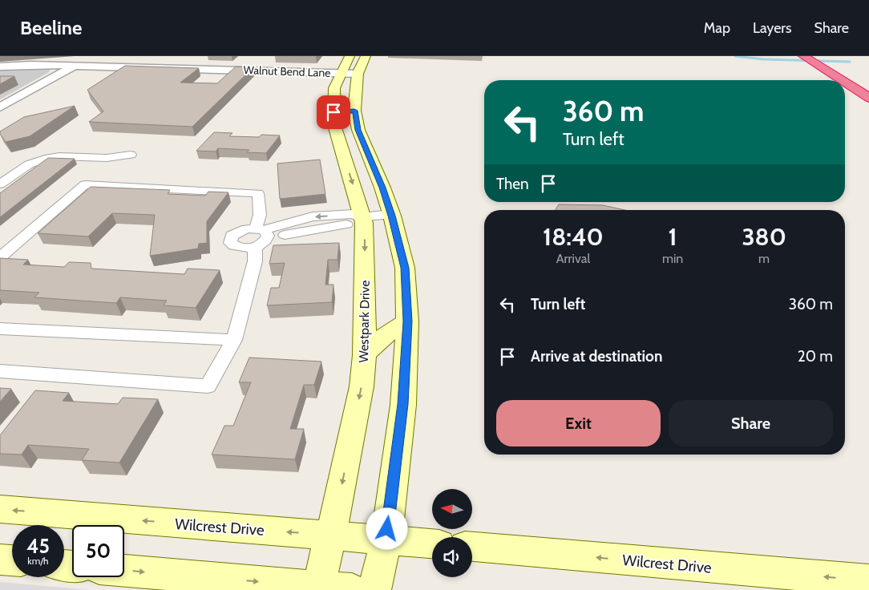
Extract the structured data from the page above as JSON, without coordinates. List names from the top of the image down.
{
  "streets": {
    "main road": ["Westpark Drive", "Wilcrest Drive"],
    "street": ["Walnut Bend Lane"]
  },
  "crossings": [
    ["Walnut Bend Lane", "Westpark Drive"],
    ["Westpark Drive", "Wilcrest Drive"]
  ],
  "one_way": ["Wilcrest Drive"],
  "north": "left",
  "page": {
    "header": "Beeline",
    "nav": ["Map", "Layers", "Share"],
    "turn": ["360 m", "Turn left"],
    "then": "Then",
    "eta": [
      "18:40",
      "Arrival",
      "1",
      "min",
      "380",
      "m"
    ],
    "list": [
      {
        "name": "Turn left",
        "value": "360 m"
      },
      {
        "name": "Arrive at destination",
        "value": "20 m"
      }
    ],
    "buttons": ["Exit", "Share"],
    "speed": "45 km/h",
    "limit": "50"
  }
}
